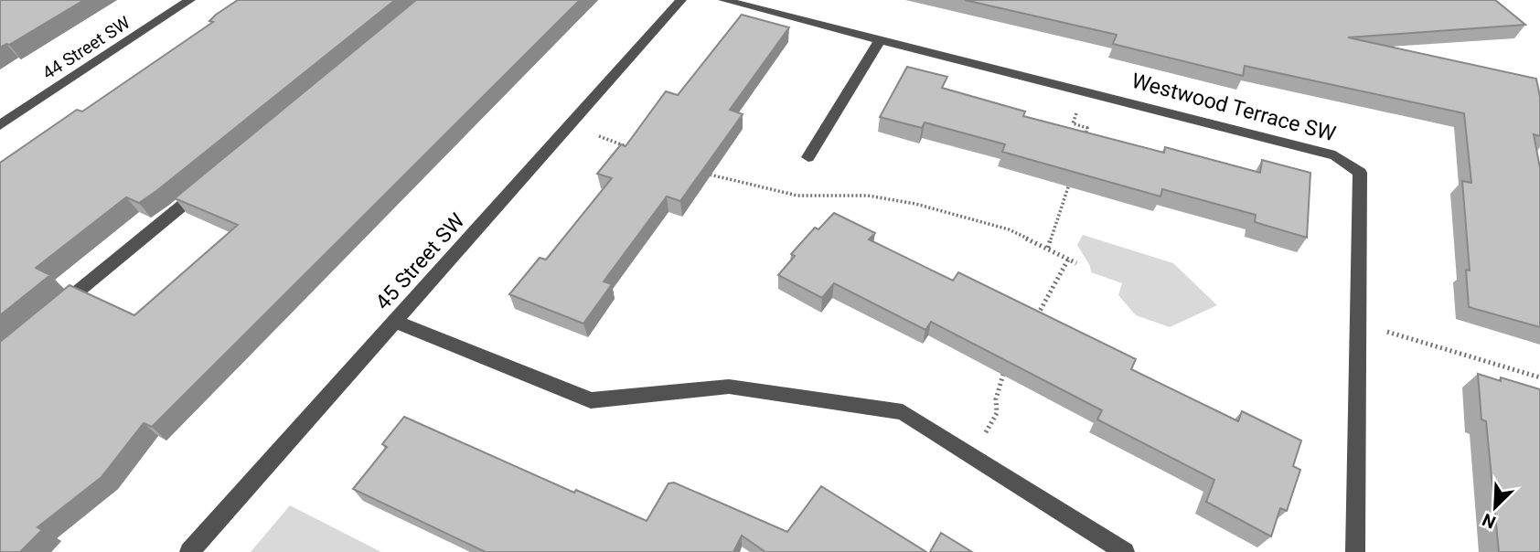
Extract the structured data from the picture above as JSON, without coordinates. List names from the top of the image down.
{
  "streets": {
    "street": ["44 Street SW", "Westwood Terrace SW", "45 Street SW"]
  },
  "north": "bottom left"
}
